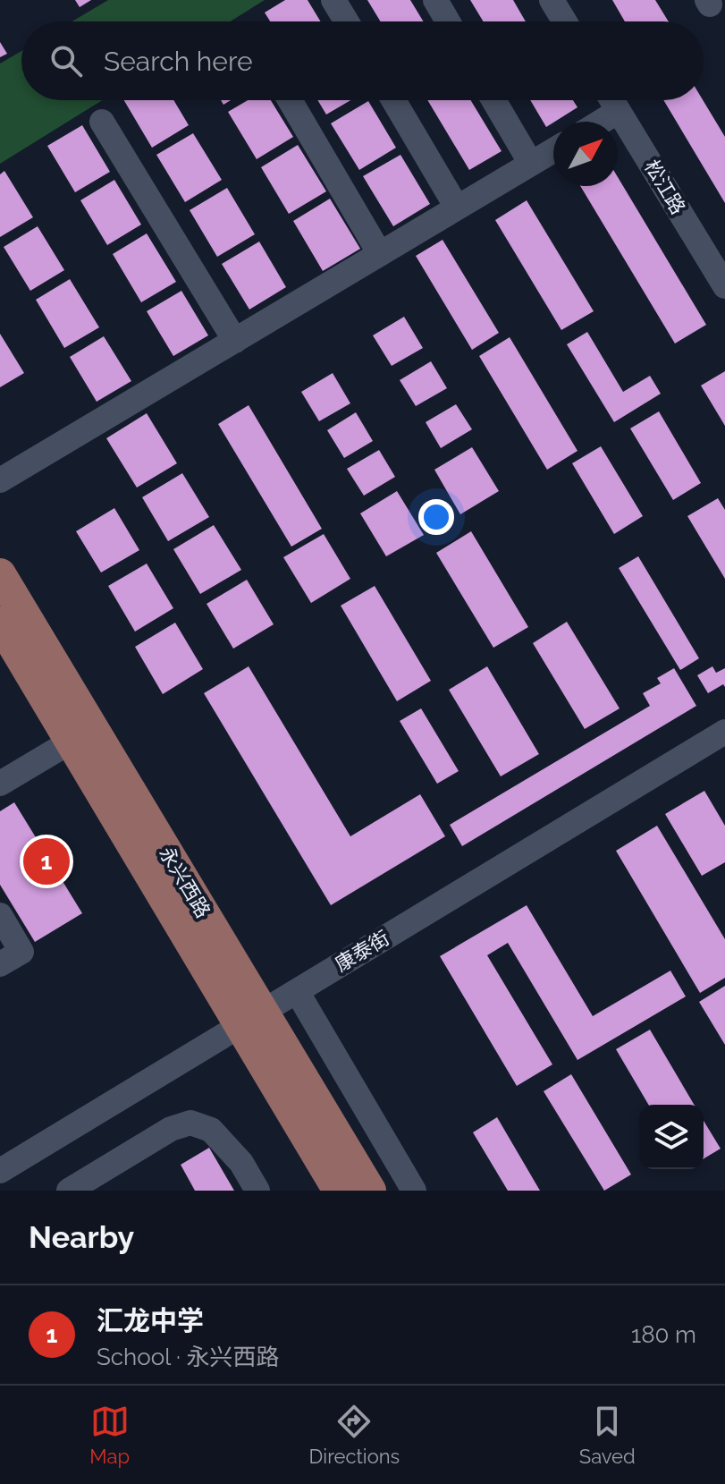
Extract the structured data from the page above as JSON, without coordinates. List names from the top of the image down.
{
  "streets": {
    "main road": ["永兴西路"],
    "street": ["松江路", "康泰街"]
  },
  "crossings": [
    ["永兴西路", "康泰街"]
  ],
  "north": "top right",
  "page": {
    "search": "Search here",
    "pins": "1",
    "heading": "Nearby",
    "list": [
      {
        "mark": "1",
        "name": "汇龙中学",
        "note": "School · 永兴西路",
        "value": "180 m"
      }
    ],
    "nav": ["Map", "Directions", "Saved"]
  }
}
